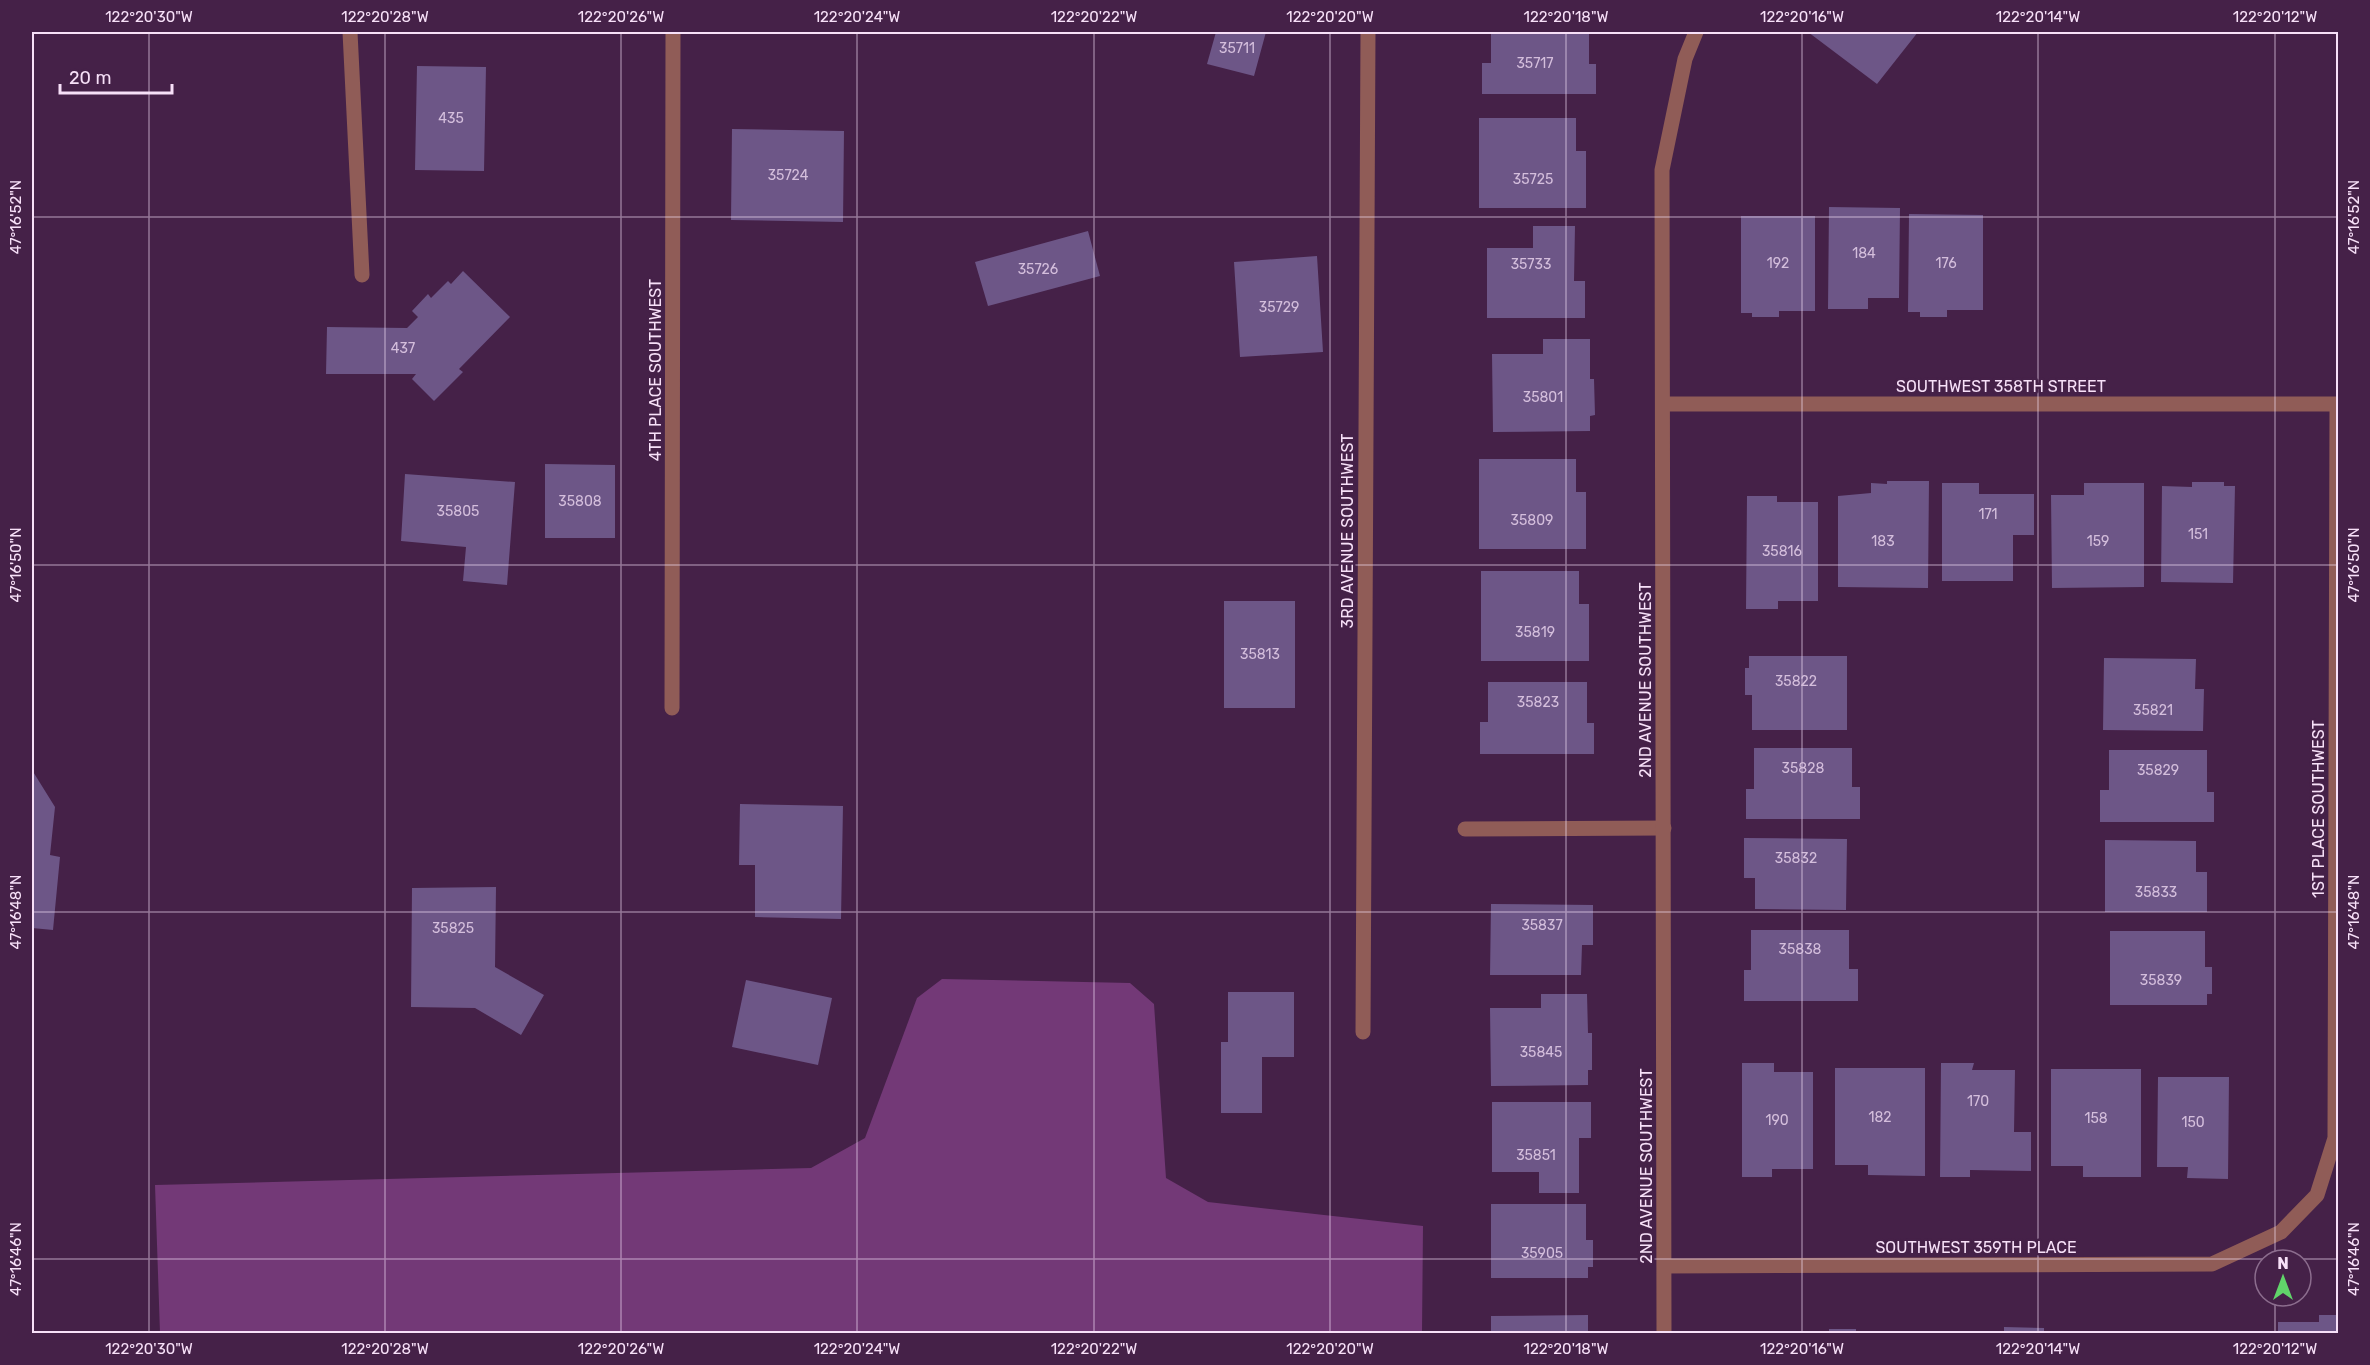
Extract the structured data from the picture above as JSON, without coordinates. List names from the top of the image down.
{
  "streets": {
    "street": [
      "4TH PLACE SOUTHWEST",
      "SOUTHWEST 358TH STREET",
      "3RD AVENUE SOUTHWEST",
      "2ND AVENUE SOUTHWEST",
      "1ST PLACE SOUTHWEST",
      "SOUTHWEST 359TH PLACE"
    ]
  },
  "crossings": [
    ["SOUTHWEST 358TH STREET", "2ND AVENUE SOUTHWEST"],
    ["SOUTHWEST 358TH STREET", "1ST PLACE SOUTHWEST"],
    ["2ND AVENUE SOUTHWEST", "SOUTHWEST 359TH PLACE"],
    ["1ST PLACE SOUTHWEST", "SOUTHWEST 359TH PLACE"]
  ],
  "house_numbers": [
    "35711",
    "35717",
    "435",
    "35724",
    "35725",
    "184",
    "192",
    "176",
    "35733",
    "35726",
    "35729",
    "437",
    "35801",
    "35808",
    "35805",
    "171",
    "35809",
    "151",
    "183",
    "159",
    "35816",
    "35819",
    "35813",
    "35822",
    "35823",
    "35821",
    "35828",
    "35829",
    "35832",
    "35833",
    "35837",
    "35825",
    "35838",
    "35839",
    "35845",
    "170",
    "182",
    "158",
    "190",
    "150",
    "35851",
    "35905"
  ],
  "scale_bar": "20 m",
  "north": "top",
  "coordinates": [
    "122°20'30\"W",
    "122°20'28\"W",
    "122°20'26\"W",
    "122°20'24\"W",
    "122°20'22\"W",
    "122°20'20\"W",
    "122°20'18\"W",
    "122°20'16\"W",
    "122°20'14\"W",
    "122°20'12\"W",
    "47°16'52\"N",
    "47°16'50\"N",
    "47°16'48\"N",
    "47°16'46\"N"
  ]
}
